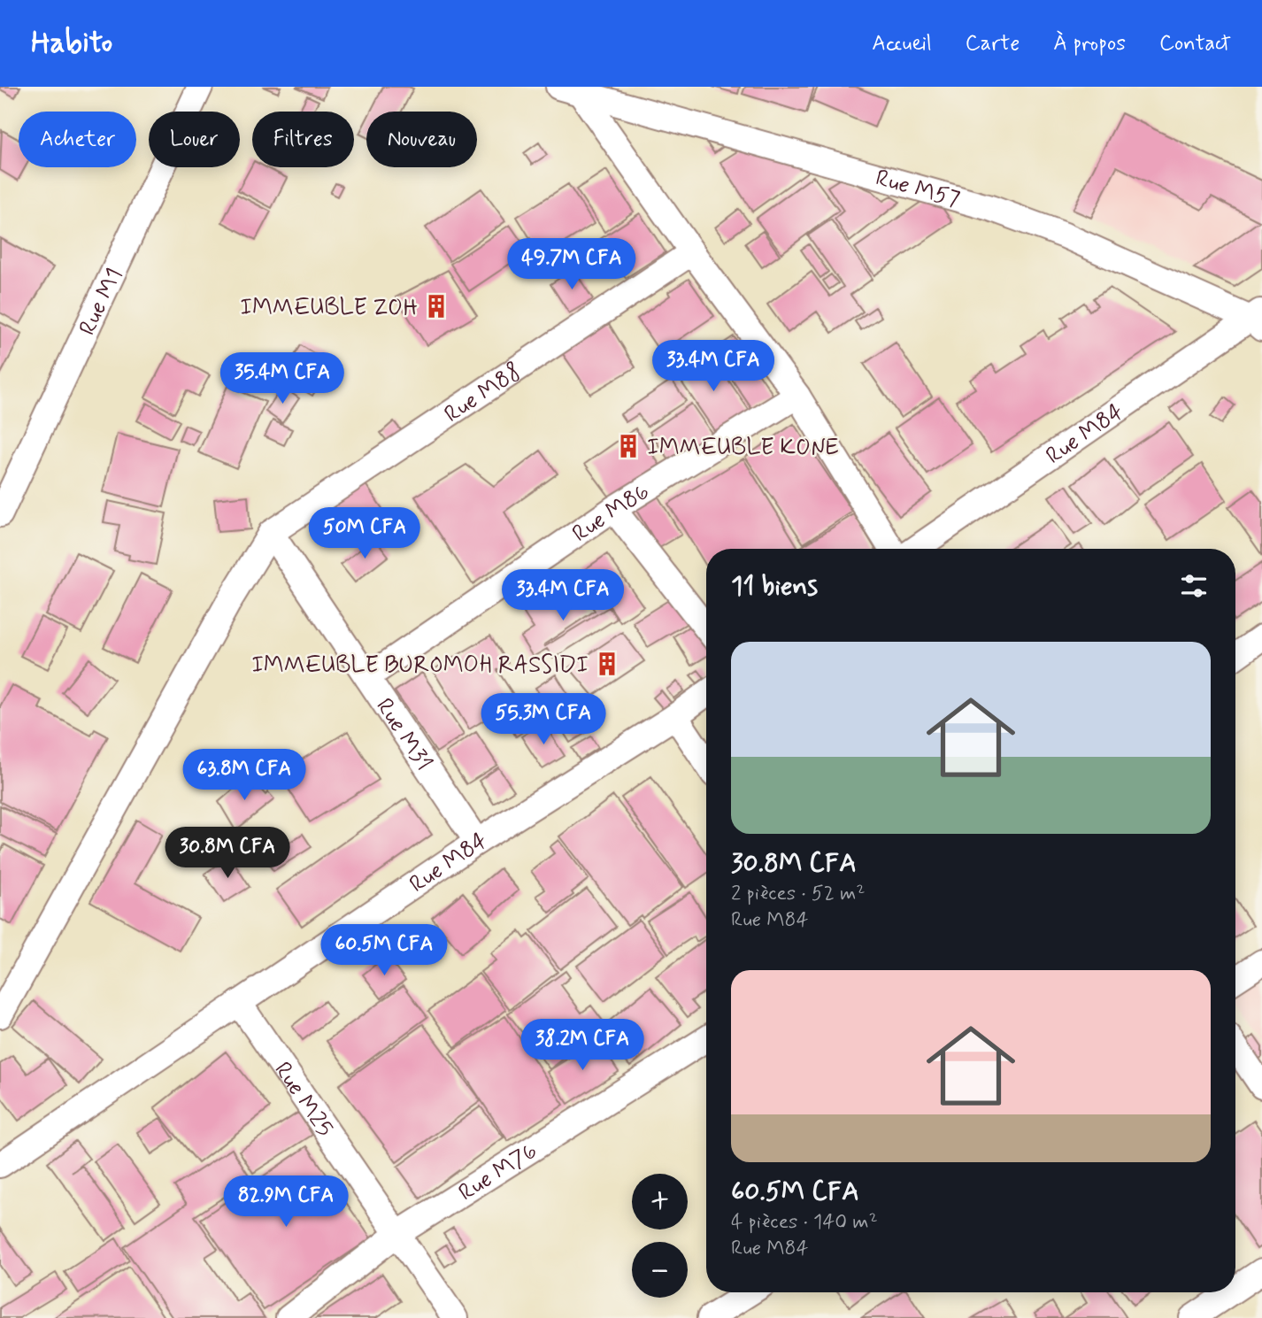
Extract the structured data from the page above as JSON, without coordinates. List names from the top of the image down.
{
  "streets": {
    "street": [
      "Rue M57",
      "Rue M1",
      "Rue M88",
      "Rue M84",
      "Rue M86",
      "Rue M31",
      "Rue M25",
      "Rue M76"
    ]
  },
  "crossings": [
    ["Rue M57", "Rue M84"],
    ["Rue M88", "Rue M31"],
    ["Rue M84", "Rue M31"],
    ["Rue M84", "Rue M25"],
    ["Rue M86", "Rue M31"],
    ["Rue M25", "Rue M76"]
  ],
  "places": {
    "building": ["IMMEUBLE ZOH", "IMMEUBLE KONE", "IMMEUBLE BUROMOH RASSIDI"]
  },
  "page": {
    "header": "Habito",
    "nav": [
      "Accueil",
      "Carte",
      "À propos",
      "Contact"
    ],
    "chip": [
      "Acheter",
      "Louer",
      "Filtres",
      "Nouveau"
    ],
    "price": [
      "49.7M CFA",
      "33.4M CFA",
      "35.4M CFA",
      "50M CFA",
      "33.4M CFA",
      "55.3M CFA",
      "63.8M CFA",
      "30.8M CFA",
      "60.5M CFA",
      "38.2M CFA",
      "82.9M CFA"
    ],
    "heading": "11 biens",
    "list": [
      {
        "name": "30.8M CFA",
        "note": "2 pièces · 52 m² · Rue M84"
      },
      {
        "name": "60.5M CFA",
        "note": "4 pièces · 140 m² · Rue M84"
      }
    ],
    "map_buttons": ["+", "−"]
  }
}
